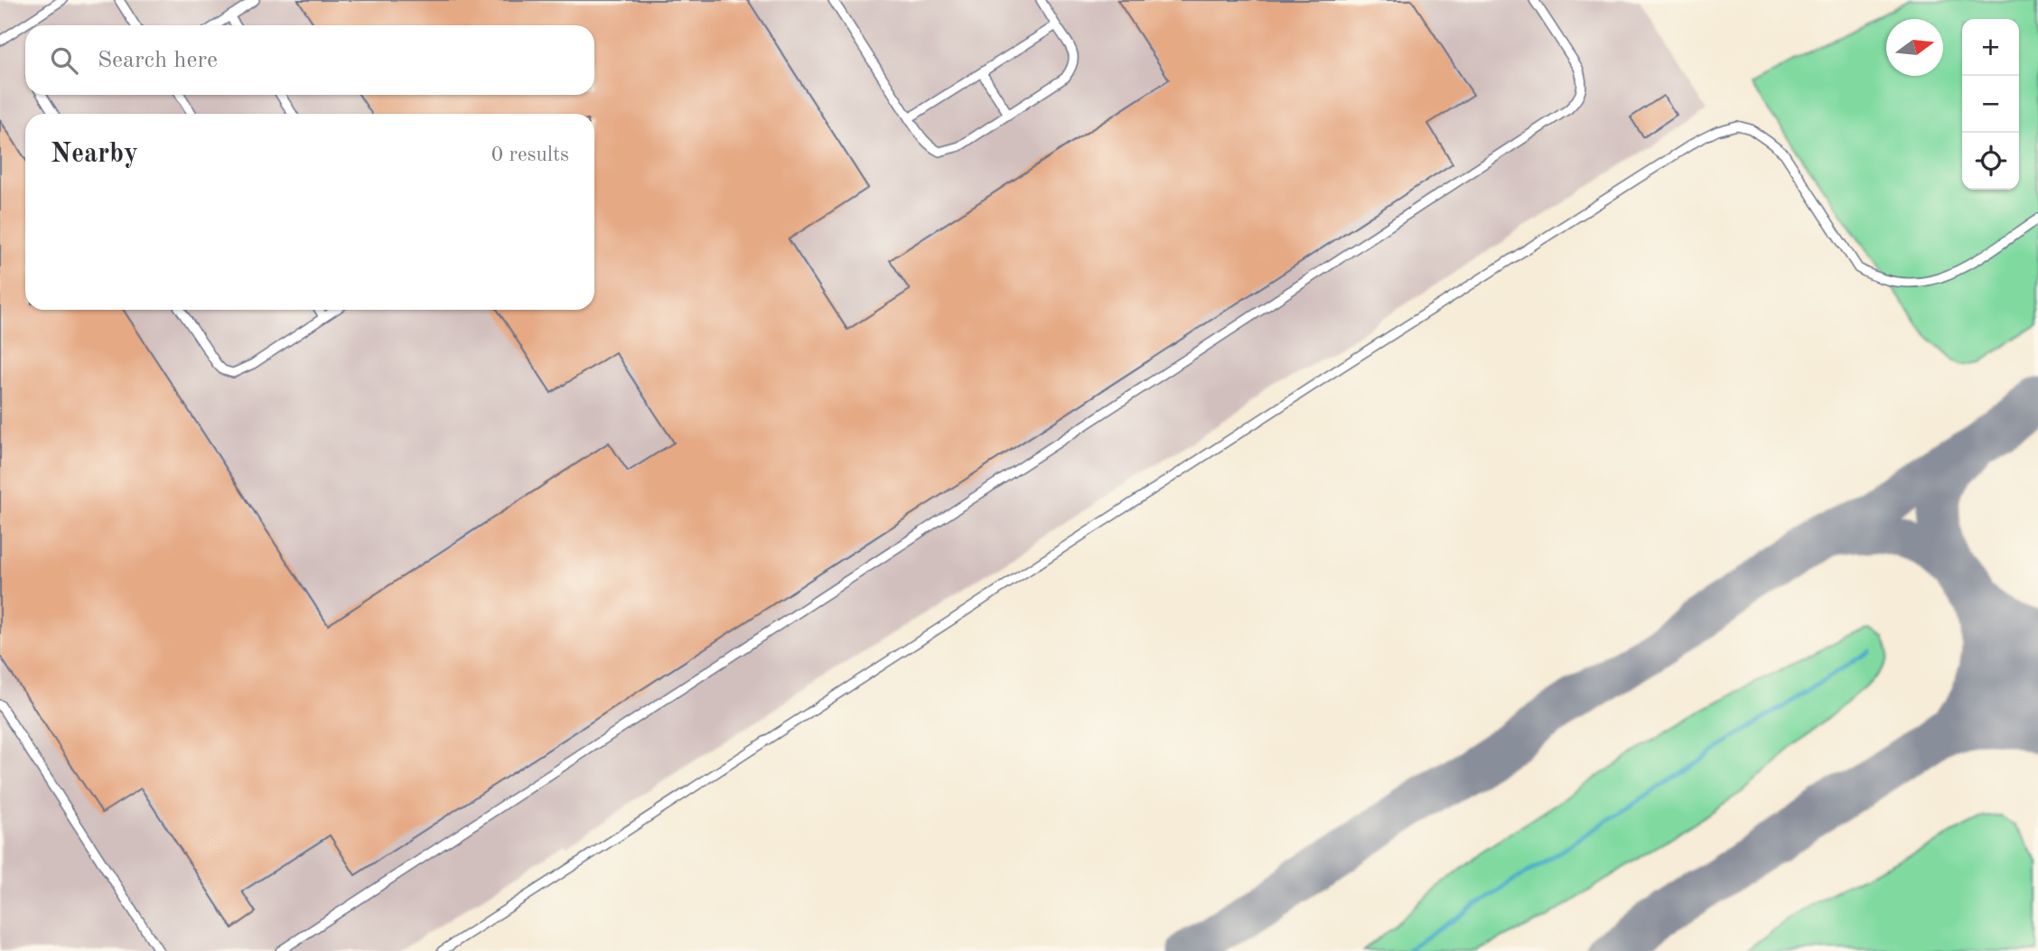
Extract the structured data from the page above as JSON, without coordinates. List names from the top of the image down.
{
  "north": "right",
  "page": {
    "map_buttons": ["+", "−"],
    "search": "Search here",
    "heading": ["Nearby", "0 results"]
  }
}
